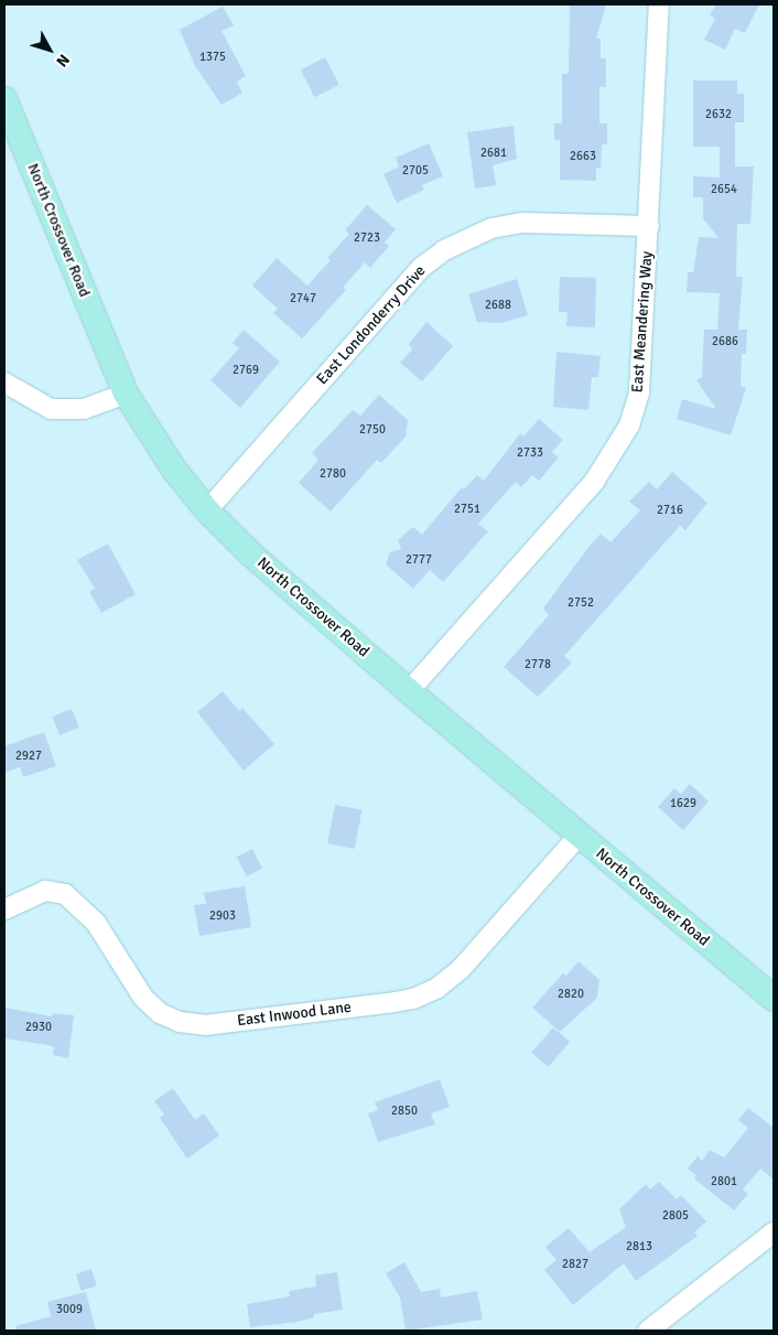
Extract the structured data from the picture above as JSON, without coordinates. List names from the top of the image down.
{
  "streets": {
    "main road": ["North Crossover Road"],
    "street": ["East Meandering Way", "East Londonderry Drive", "East Inwood Lane"]
  },
  "crossings": [
    ["North Crossover Road", "East Meandering Way"],
    ["North Crossover Road", "East Londonderry Drive"],
    ["North Crossover Road", "East Inwood Lane"],
    ["East Meandering Way", "East Londonderry Drive"]
  ],
  "house_numbers": [
    "1375",
    "2632",
    "2681",
    "2663",
    "2705",
    "2654",
    "2723",
    "2747",
    "2688",
    "2686",
    "2769",
    "2750",
    "2733",
    "2780",
    "2751",
    "2716",
    "2777",
    "2752",
    "2778",
    "2927",
    "1629",
    "2903",
    "2820",
    "2930",
    "2850",
    "2801",
    "2805",
    "2813",
    "2827",
    "3009"
  ],
  "north": "bottom right"
}
